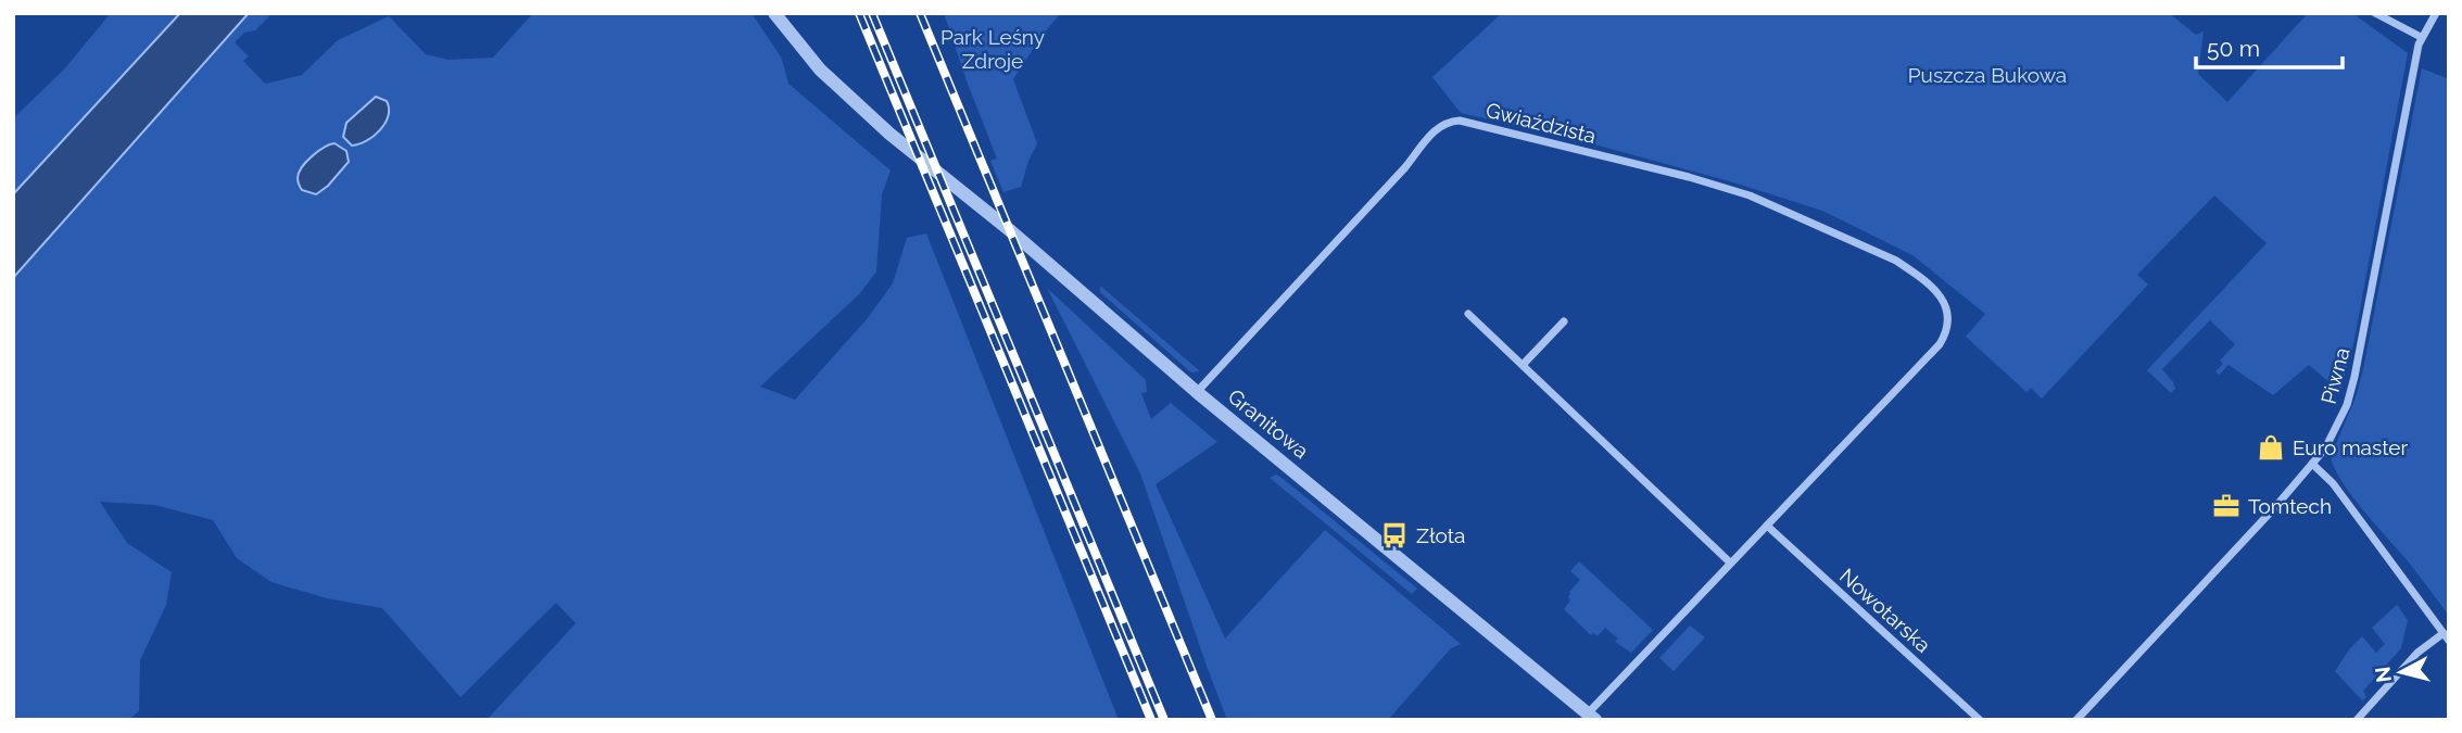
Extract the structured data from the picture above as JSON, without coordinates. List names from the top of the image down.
{
  "streets": {
    "street": [
      "Gwiaździsta",
      "Piwna",
      "Granitowa",
      "Nowotarska"
    ]
  },
  "crossings": [
    ["Gwiaździsta", "Granitowa"],
    ["Gwiaździsta", "Nowotarska"]
  ],
  "parks": ["Park Leśny Zdroje", "Puszcza Bukowa"],
  "places": {
    "shop": ["Euro master"],
    "office": ["Tomtech"],
    "bus stop": ["Złota"]
  },
  "scale_bar": "50 m",
  "north": "left"
}
